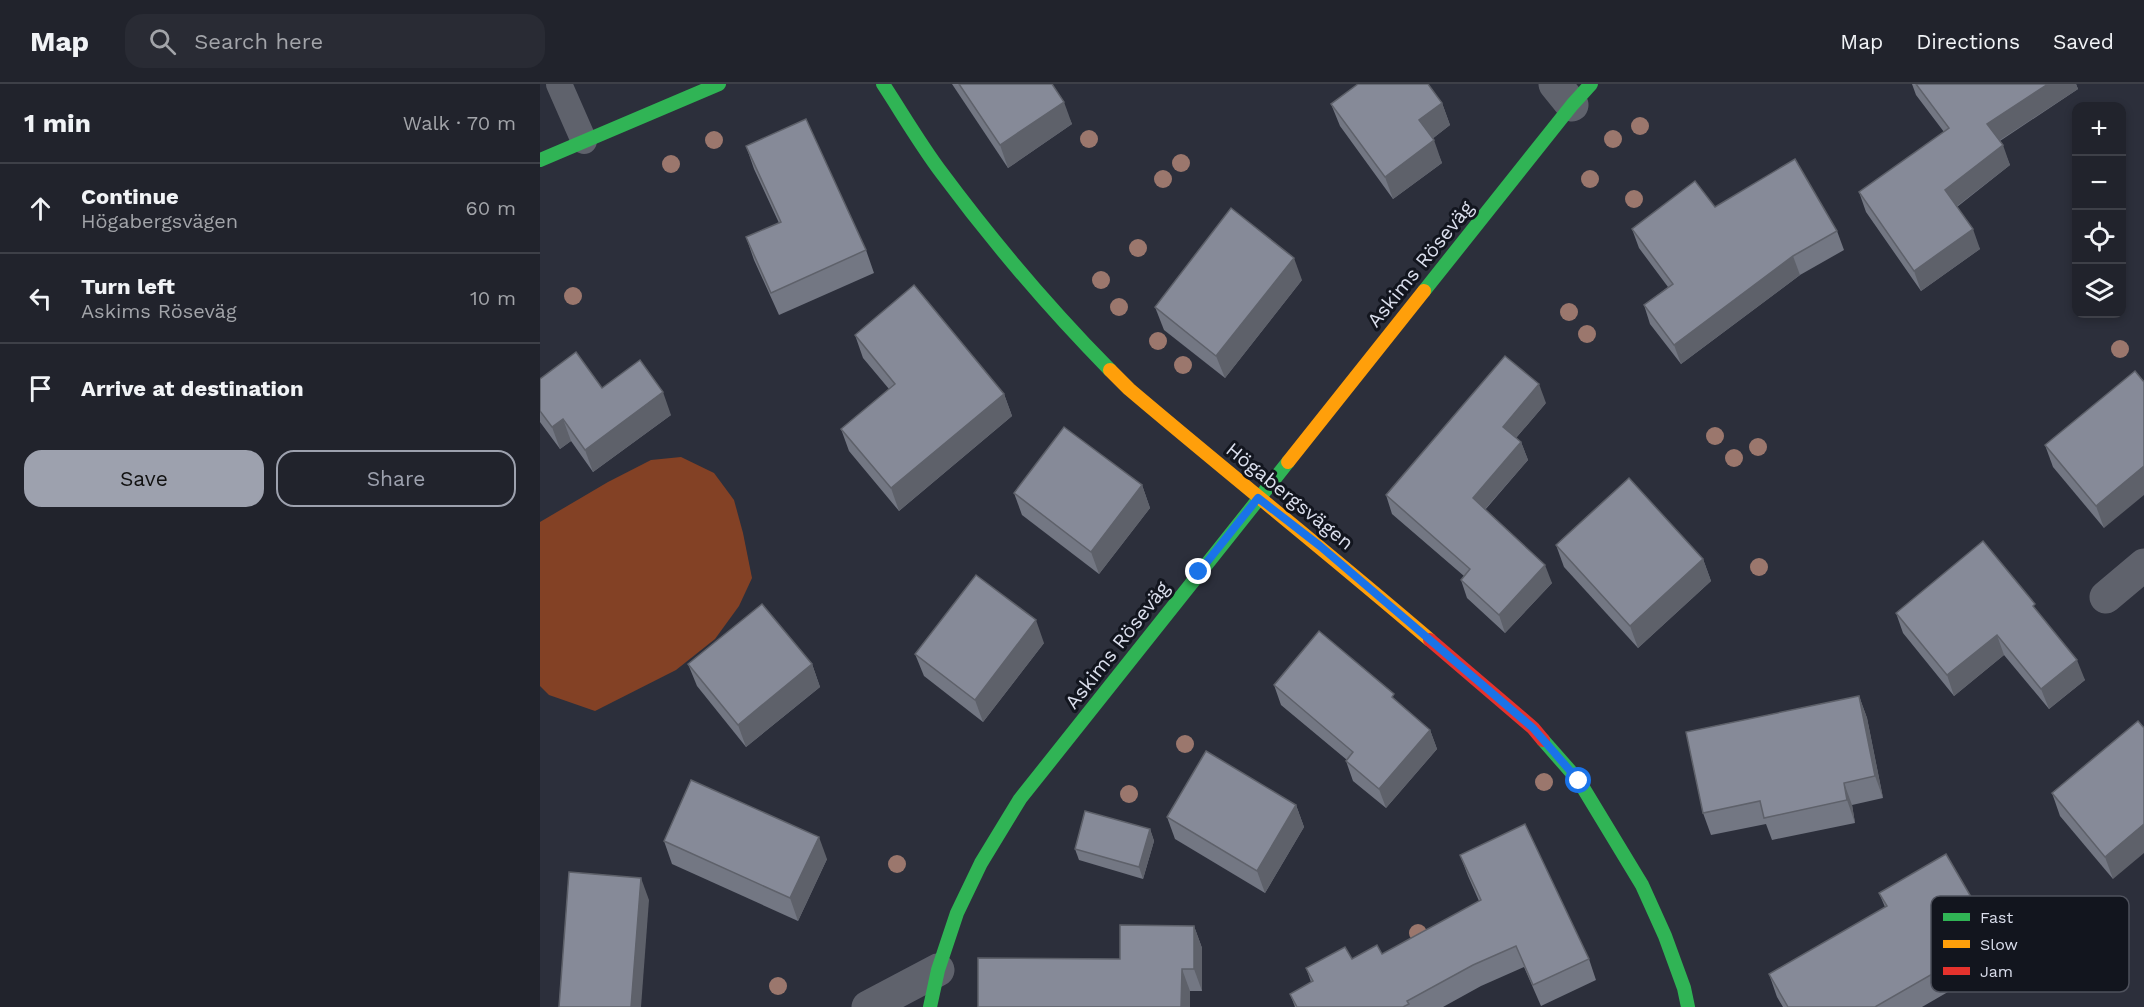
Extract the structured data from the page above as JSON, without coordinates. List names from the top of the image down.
{
  "streets": {
    "street": ["Askims Röseväg", "Högabergsvägen"]
  },
  "crossings": [
    ["Askims Röseväg", "Högabergsvägen"]
  ],
  "legend": ["Fast", "Slow", "Jam"],
  "page": {
    "header": "Map",
    "search": "Search here",
    "nav": ["Map", "Directions", "Saved"],
    "heading": ["1 min", "Walk · 70 m"],
    "map_buttons": ["+", "−"],
    "list": [
      ["Continue", "Högabergsvägen", "60 m"],
      ["Turn left", "Askims Röseväg", "10 m"],
      "Arrive at destination"
    ],
    "buttons": ["Save", "Share"]
  }
}
